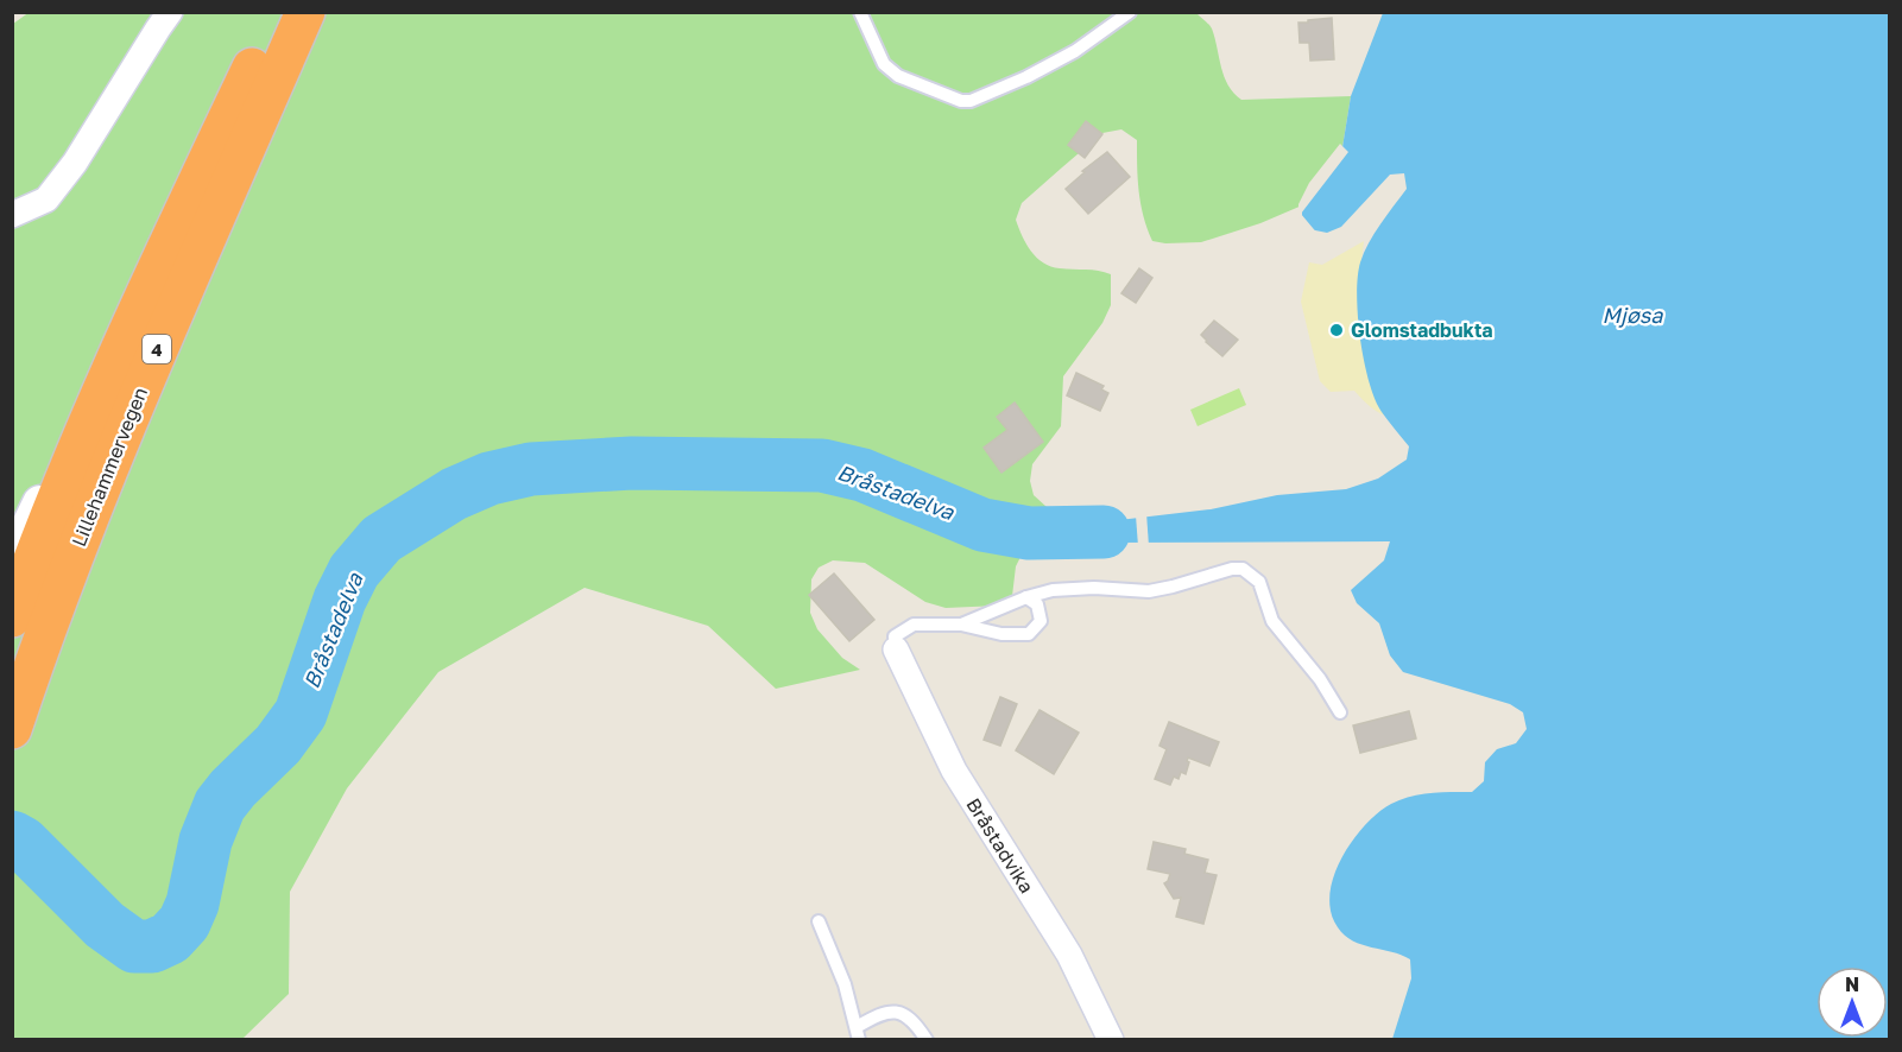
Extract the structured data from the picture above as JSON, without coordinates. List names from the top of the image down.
{
  "streets": {
    "highway": ["4", "Lillehammervegen"],
    "street": ["Bråstadvika"]
  },
  "water": ["Mjøsa", "Bråstadelva"],
  "places": ["Glomstadbukta"],
  "north": "top"
}
